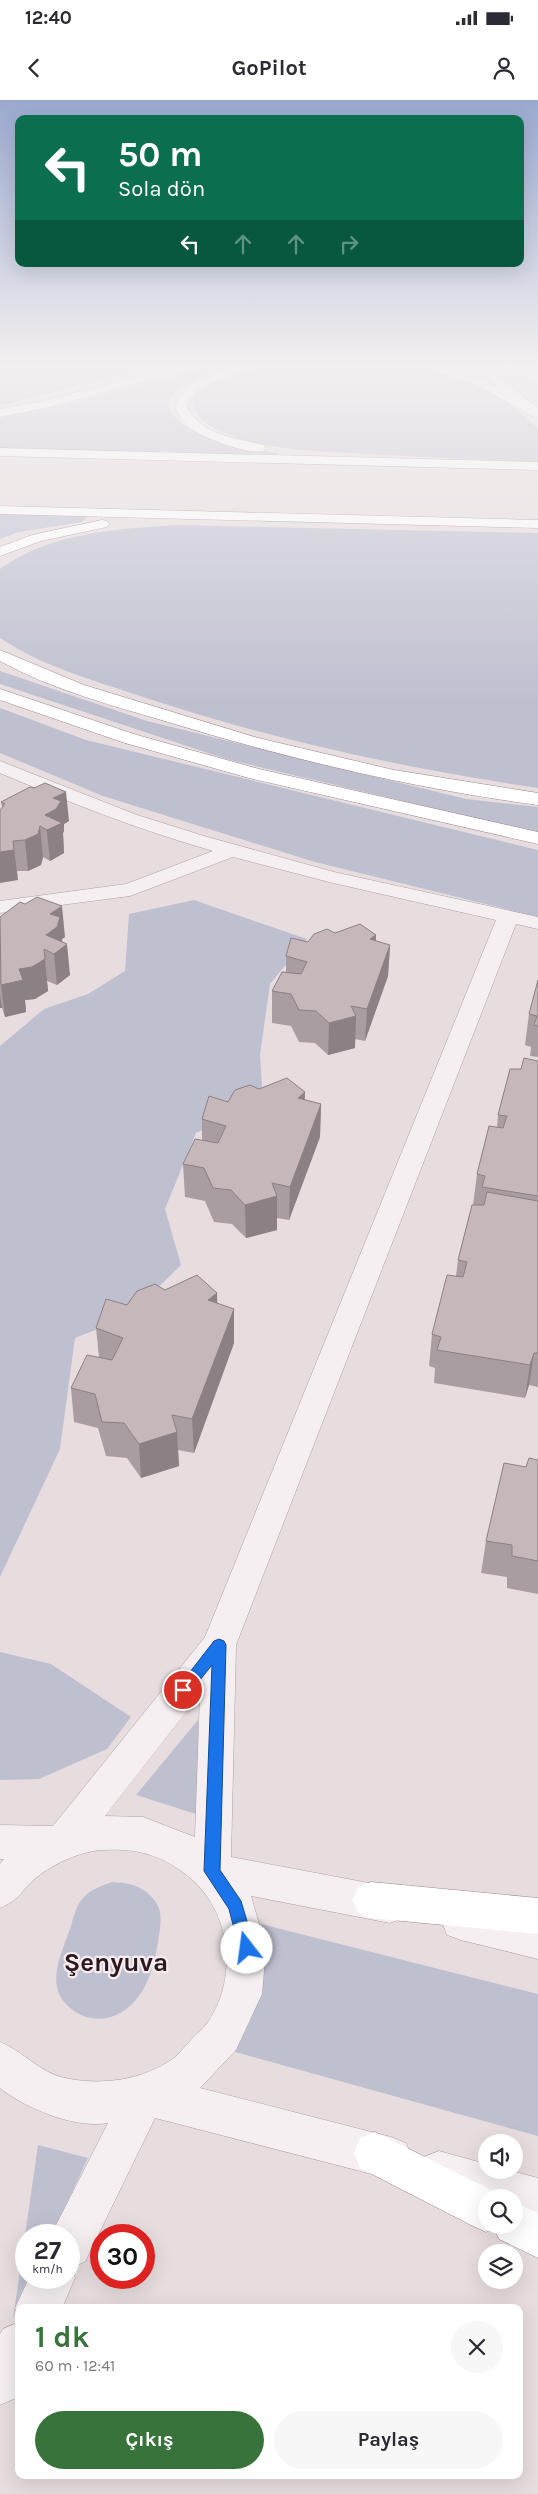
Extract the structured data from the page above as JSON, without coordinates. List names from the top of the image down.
{
  "districts": ["Şenyuva"],
  "page": {
    "status": "12:40",
    "header": "GoPilot",
    "turn": ["50 m", "Sola dön"],
    "speed": "27 km/h",
    "limit": "30",
    "heading": ["1 dk", "60 m · 12:41"],
    "buttons": ["Çıkış", "Paylaş"]
  }
}
